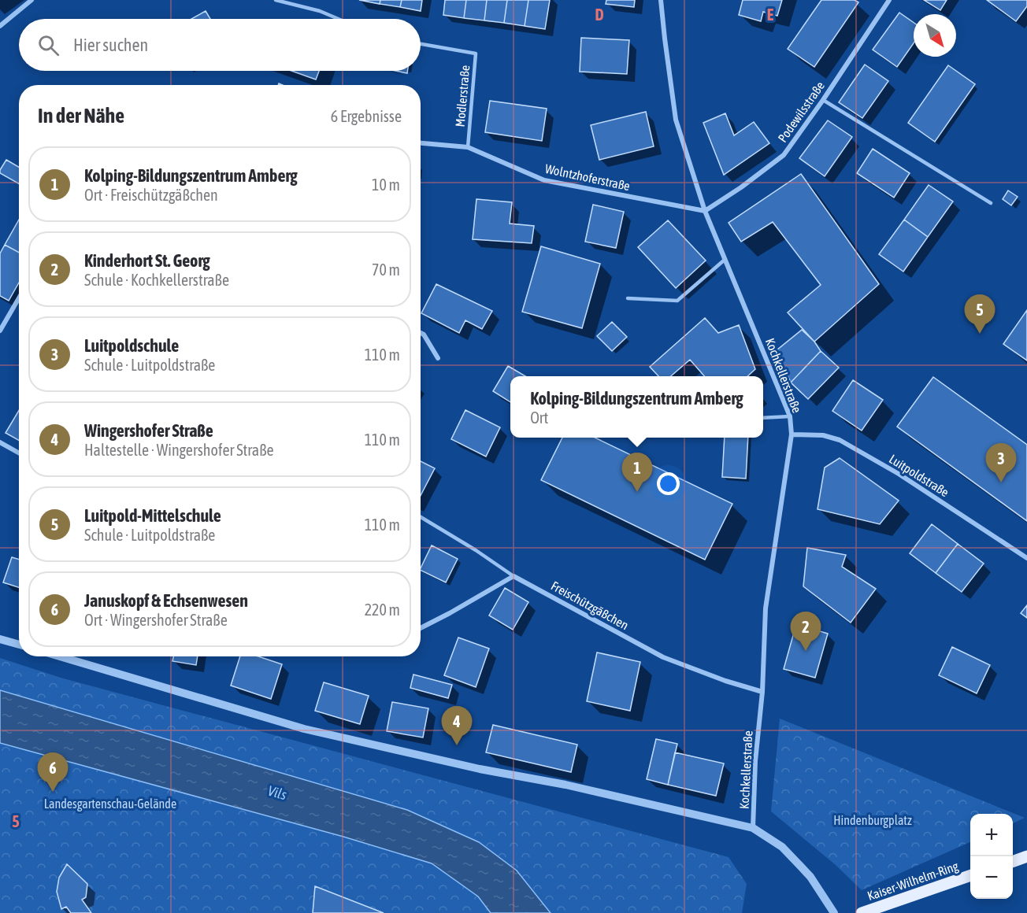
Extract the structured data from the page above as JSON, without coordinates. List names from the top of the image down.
{
  "streets": {
    "main road": ["Kaiser-Wilhelm-Ring"],
    "street": [
      "Podewilsstraße",
      "Wolntzhoferstraße",
      "Kochkellerstraße",
      "Luitpoldstraße",
      "Freischützgäßchen"
    ],
    "lane": ["Modlerstraße"]
  },
  "crossings": [
    ["Modlerstraße", "Wolntzhoferstraße"],
    ["Podewilsstraße", "Wolntzhoferstraße"],
    ["Podewilsstraße", "Kochkellerstraße"],
    ["Wolntzhoferstraße", "Kochkellerstraße"],
    ["Kochkellerstraße", "Luitpoldstraße"],
    ["Kochkellerstraße", "Freischützgäßchen"]
  ],
  "water": ["Vils"],
  "parks": ["Landesgartenschau-Gelände", "Hindenburgplatz"],
  "north": "bottom right",
  "page": {
    "search": "Hier suchen",
    "heading": ["In der Nähe", "6 Ergebnisse"],
    "list": [
      {
        "mark": "1",
        "name": "Kolping-Bildungszentrum Amberg",
        "note": "Ort · Freischützgäßchen",
        "value": "10 m"
      },
      {
        "mark": "2",
        "name": "Kinderhort St. Georg",
        "note": "Schule · Kochkellerstraße",
        "value": "70 m"
      },
      {
        "mark": "3",
        "name": "Luitpoldschule",
        "note": "Schule · Luitpoldstraße",
        "value": "110 m"
      },
      {
        "mark": "4",
        "name": "Wingershofer Straße",
        "note": "Haltestelle · Wingershofer Straße",
        "value": "110 m"
      },
      {
        "mark": "5",
        "name": "Luitpold-Mittelschule",
        "note": "Schule · Luitpoldstraße",
        "value": "110 m"
      },
      {
        "mark": "6",
        "name": "Januskopf & Echsenwesen",
        "note": "Ort · Wingershofer Straße",
        "value": "220 m"
      }
    ],
    "pins": [
      "5",
      "3",
      "1",
      "2",
      "4",
      "6"
    ],
    "popup": ["Kolping-Bildungszentrum Amberg", "Ort"],
    "map_buttons": ["+", "−"]
  },
  "grid": {
    "columns": ["D", "E"],
    "rows": ["5"]
  }
}
